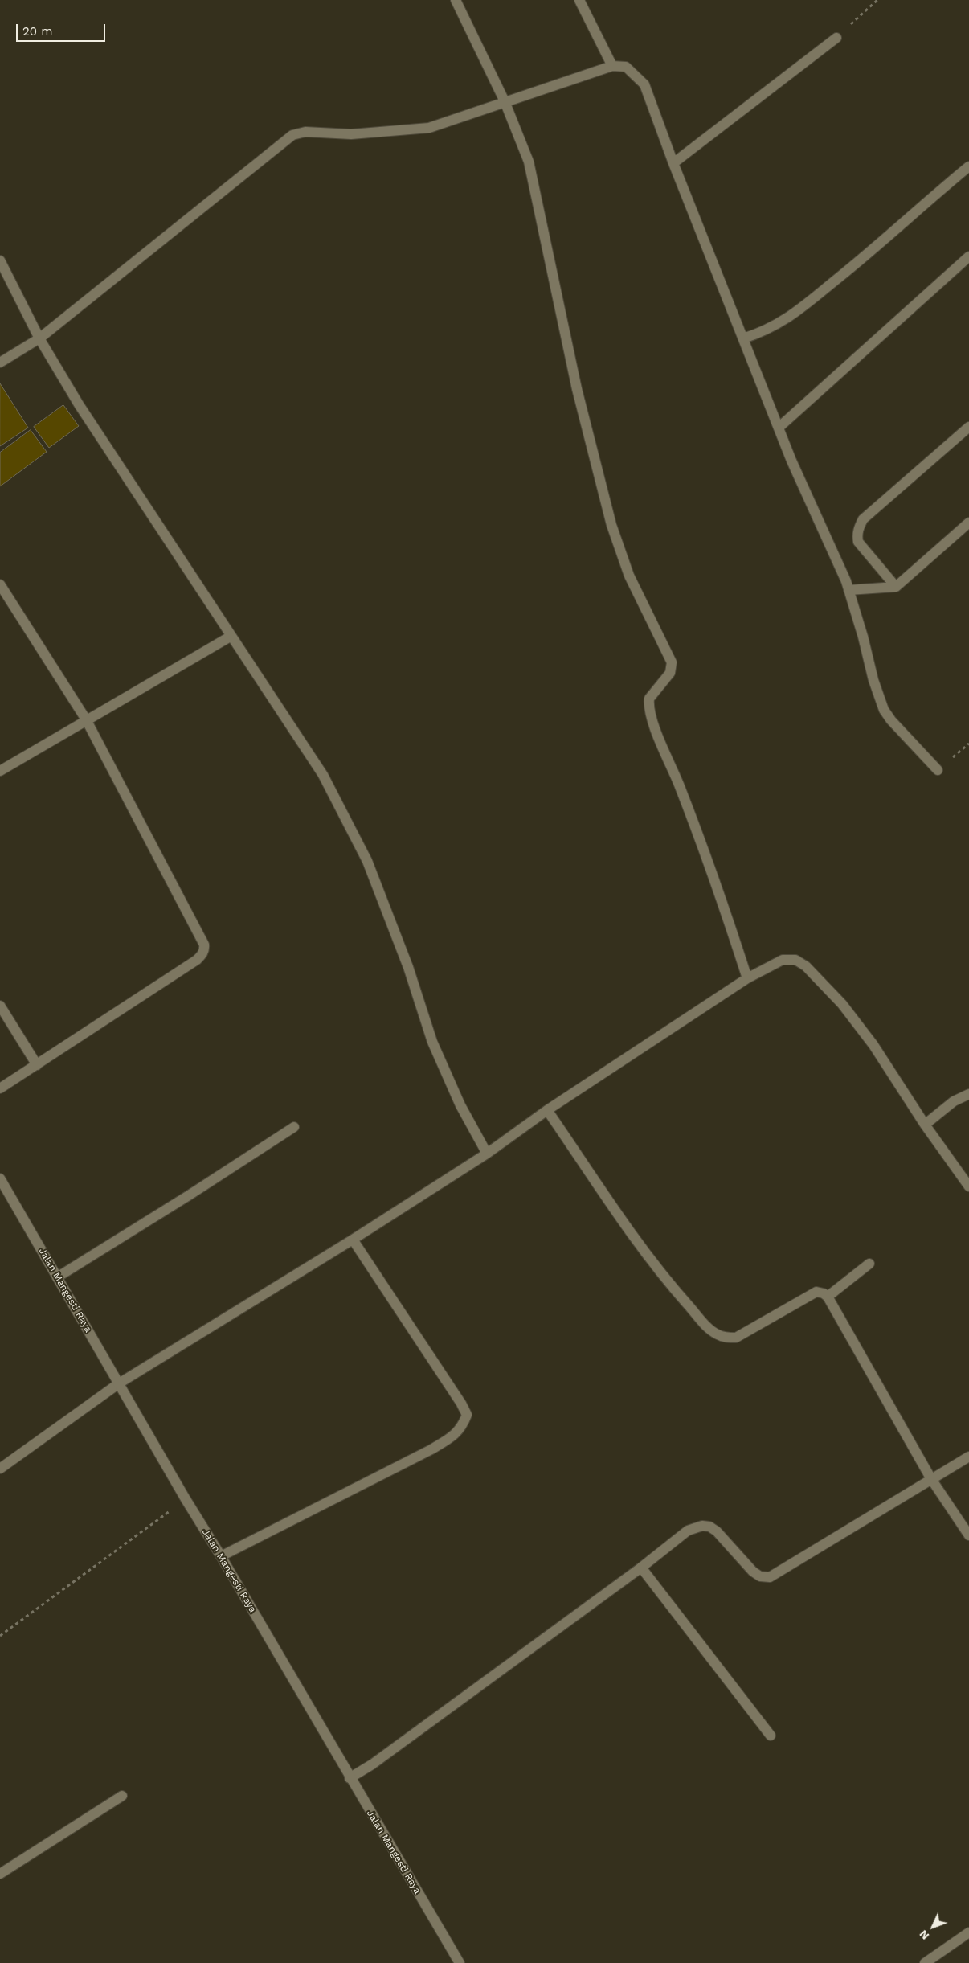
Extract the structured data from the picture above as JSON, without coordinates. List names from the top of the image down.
{
  "streets": {
    "street": ["Jalan Mangesti Raya"]
  },
  "scale_bar": "20 m",
  "north": "bottom left"
}
